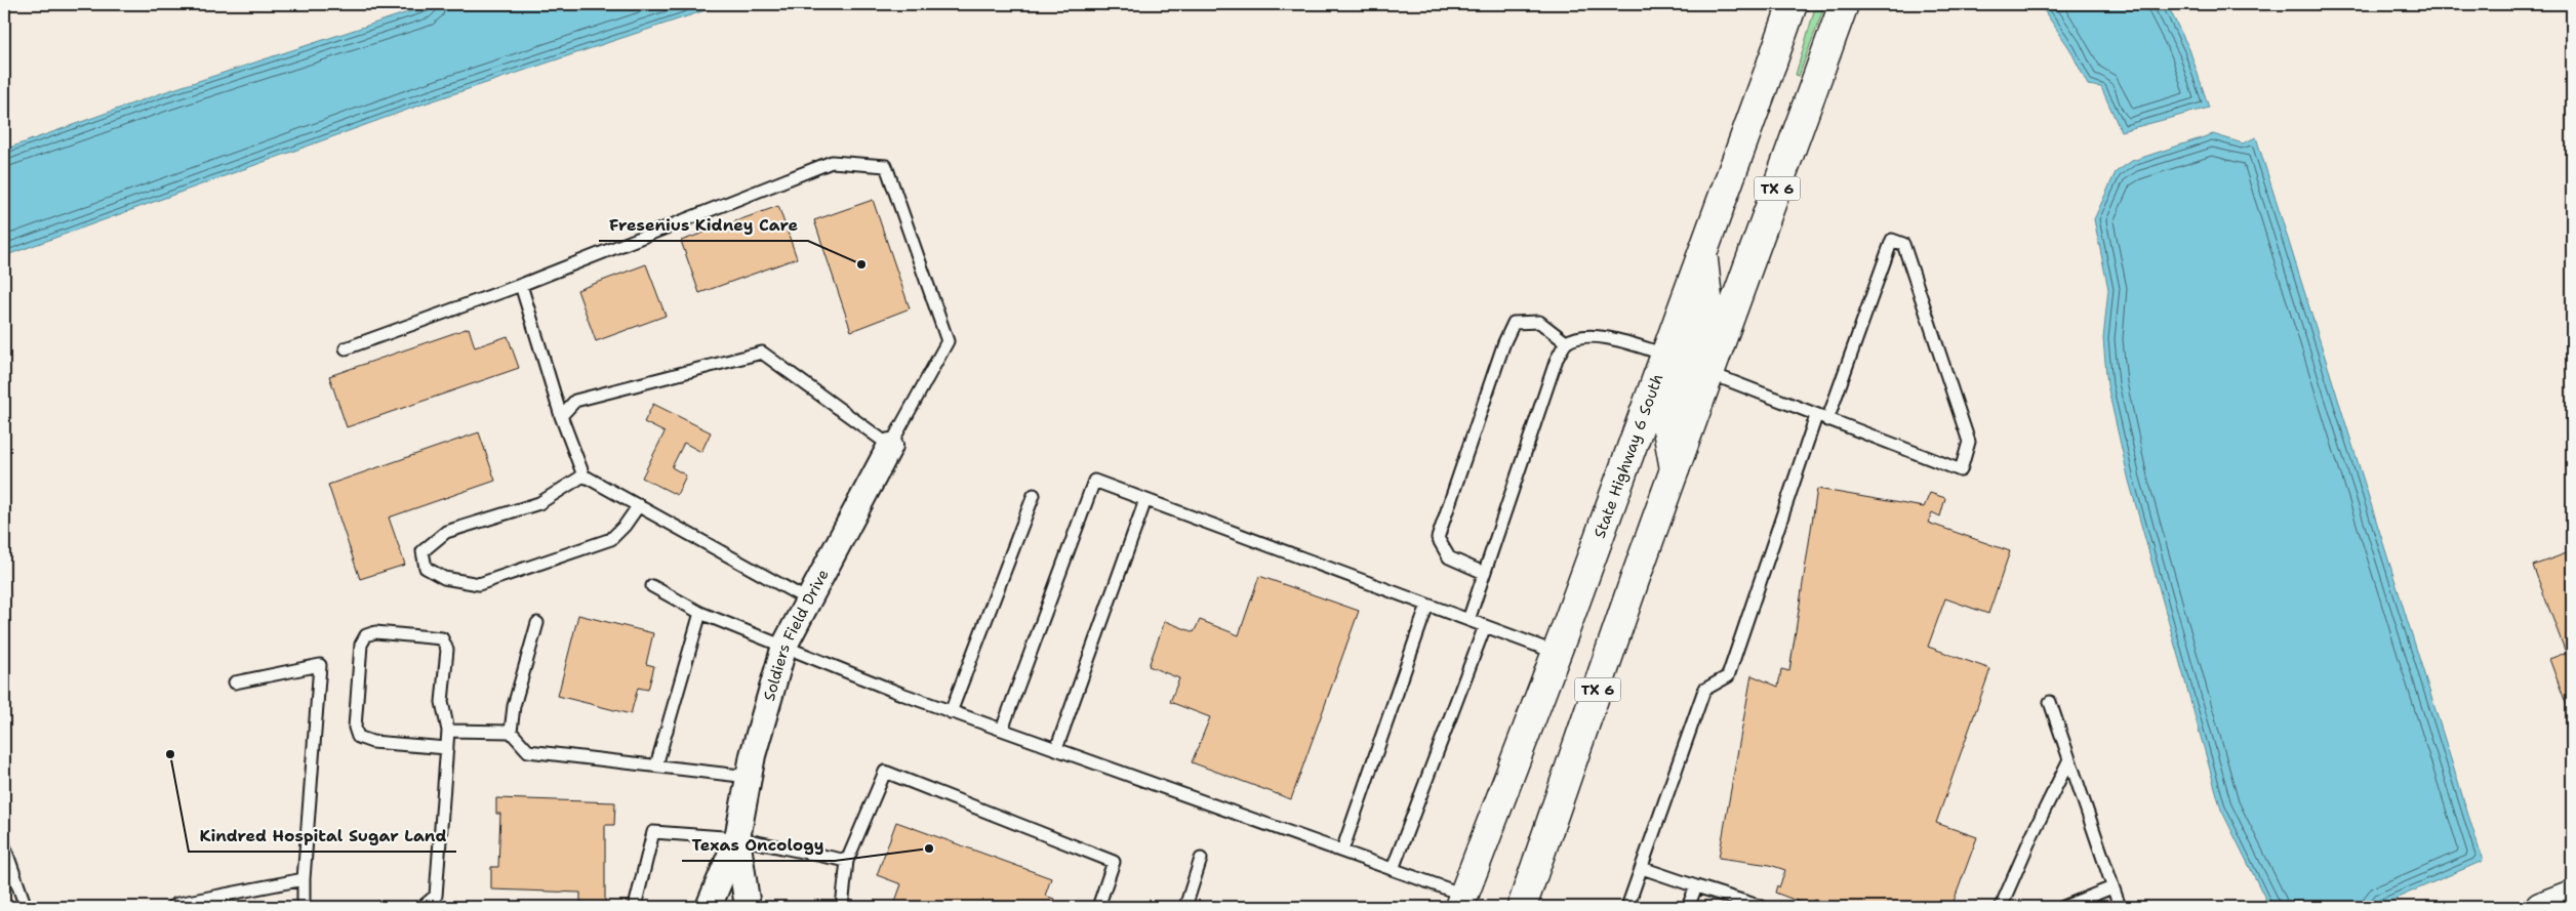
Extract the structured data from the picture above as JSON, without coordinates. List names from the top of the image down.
{
  "streets": {
    "main road": ["TX 6", "State Highway 6 South"],
    "street": ["Soldiers Field Drive"]
  },
  "places": ["Fresenius Kidney Care", "Kindred Hospital Sugar Land", "Texas Oncology"]
}
